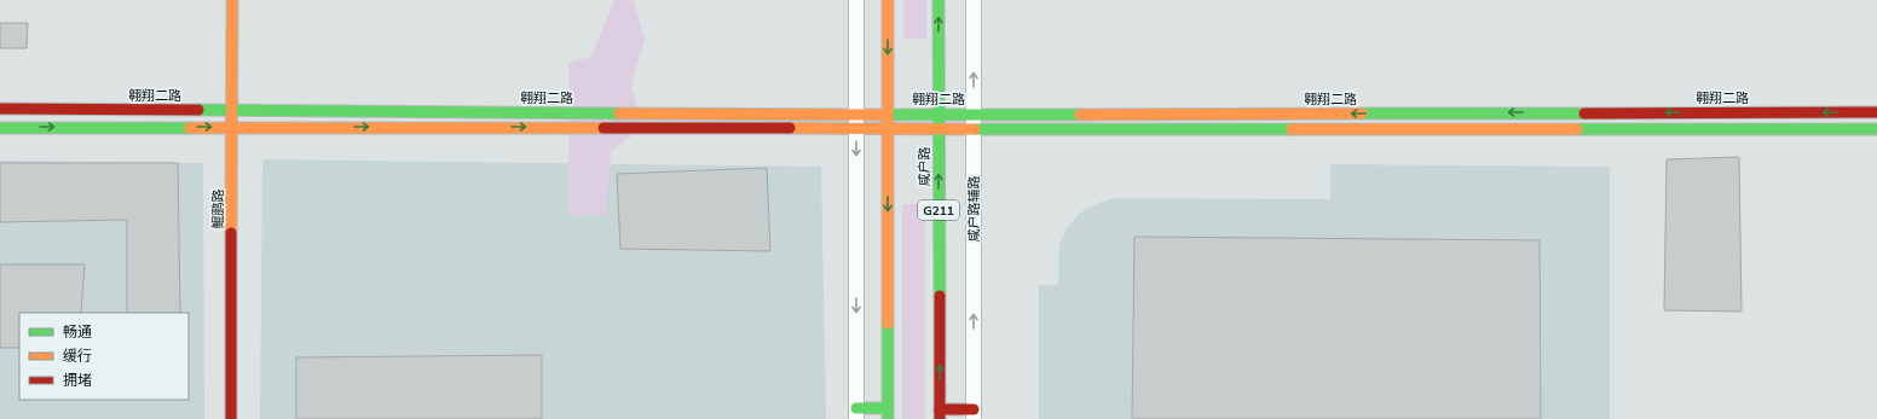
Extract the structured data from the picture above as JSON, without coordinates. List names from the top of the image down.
{
  "streets": {
    "street": [
      "翱翔二路",
      "咸户路",
      "鲲鹏路",
      "咸户路辅路",
      "G211"
    ]
  },
  "crossings": [
    ["翱翔二路", "咸户路"],
    ["翱翔二路", "鲲鹏路"],
    ["翱翔二路", "咸户路辅路"]
  ],
  "legend": ["畅通", "缓行", "拥堵"]
}
